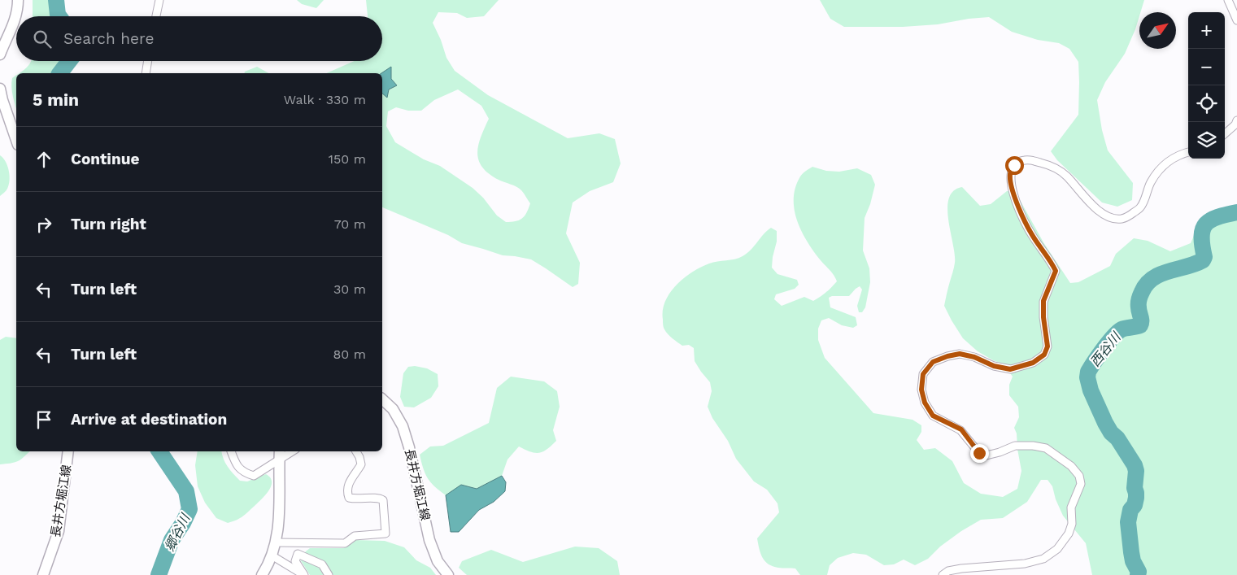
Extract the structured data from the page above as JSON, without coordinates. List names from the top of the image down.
{
  "streets": {
    "main road": ["長井方堀江線"]
  },
  "water": ["西谷川", "郷谷川"],
  "north": "top right",
  "page": {
    "map_buttons": ["+", "−"],
    "search": "Search here",
    "heading": ["5 min", "Walk · 330 m"],
    "list": [
      ["Continue", "150 m"],
      ["Turn right", "70 m"],
      ["Turn left", "30 m"],
      ["Turn left", "80 m"],
      "Arrive at destination"
    ]
  }
}
